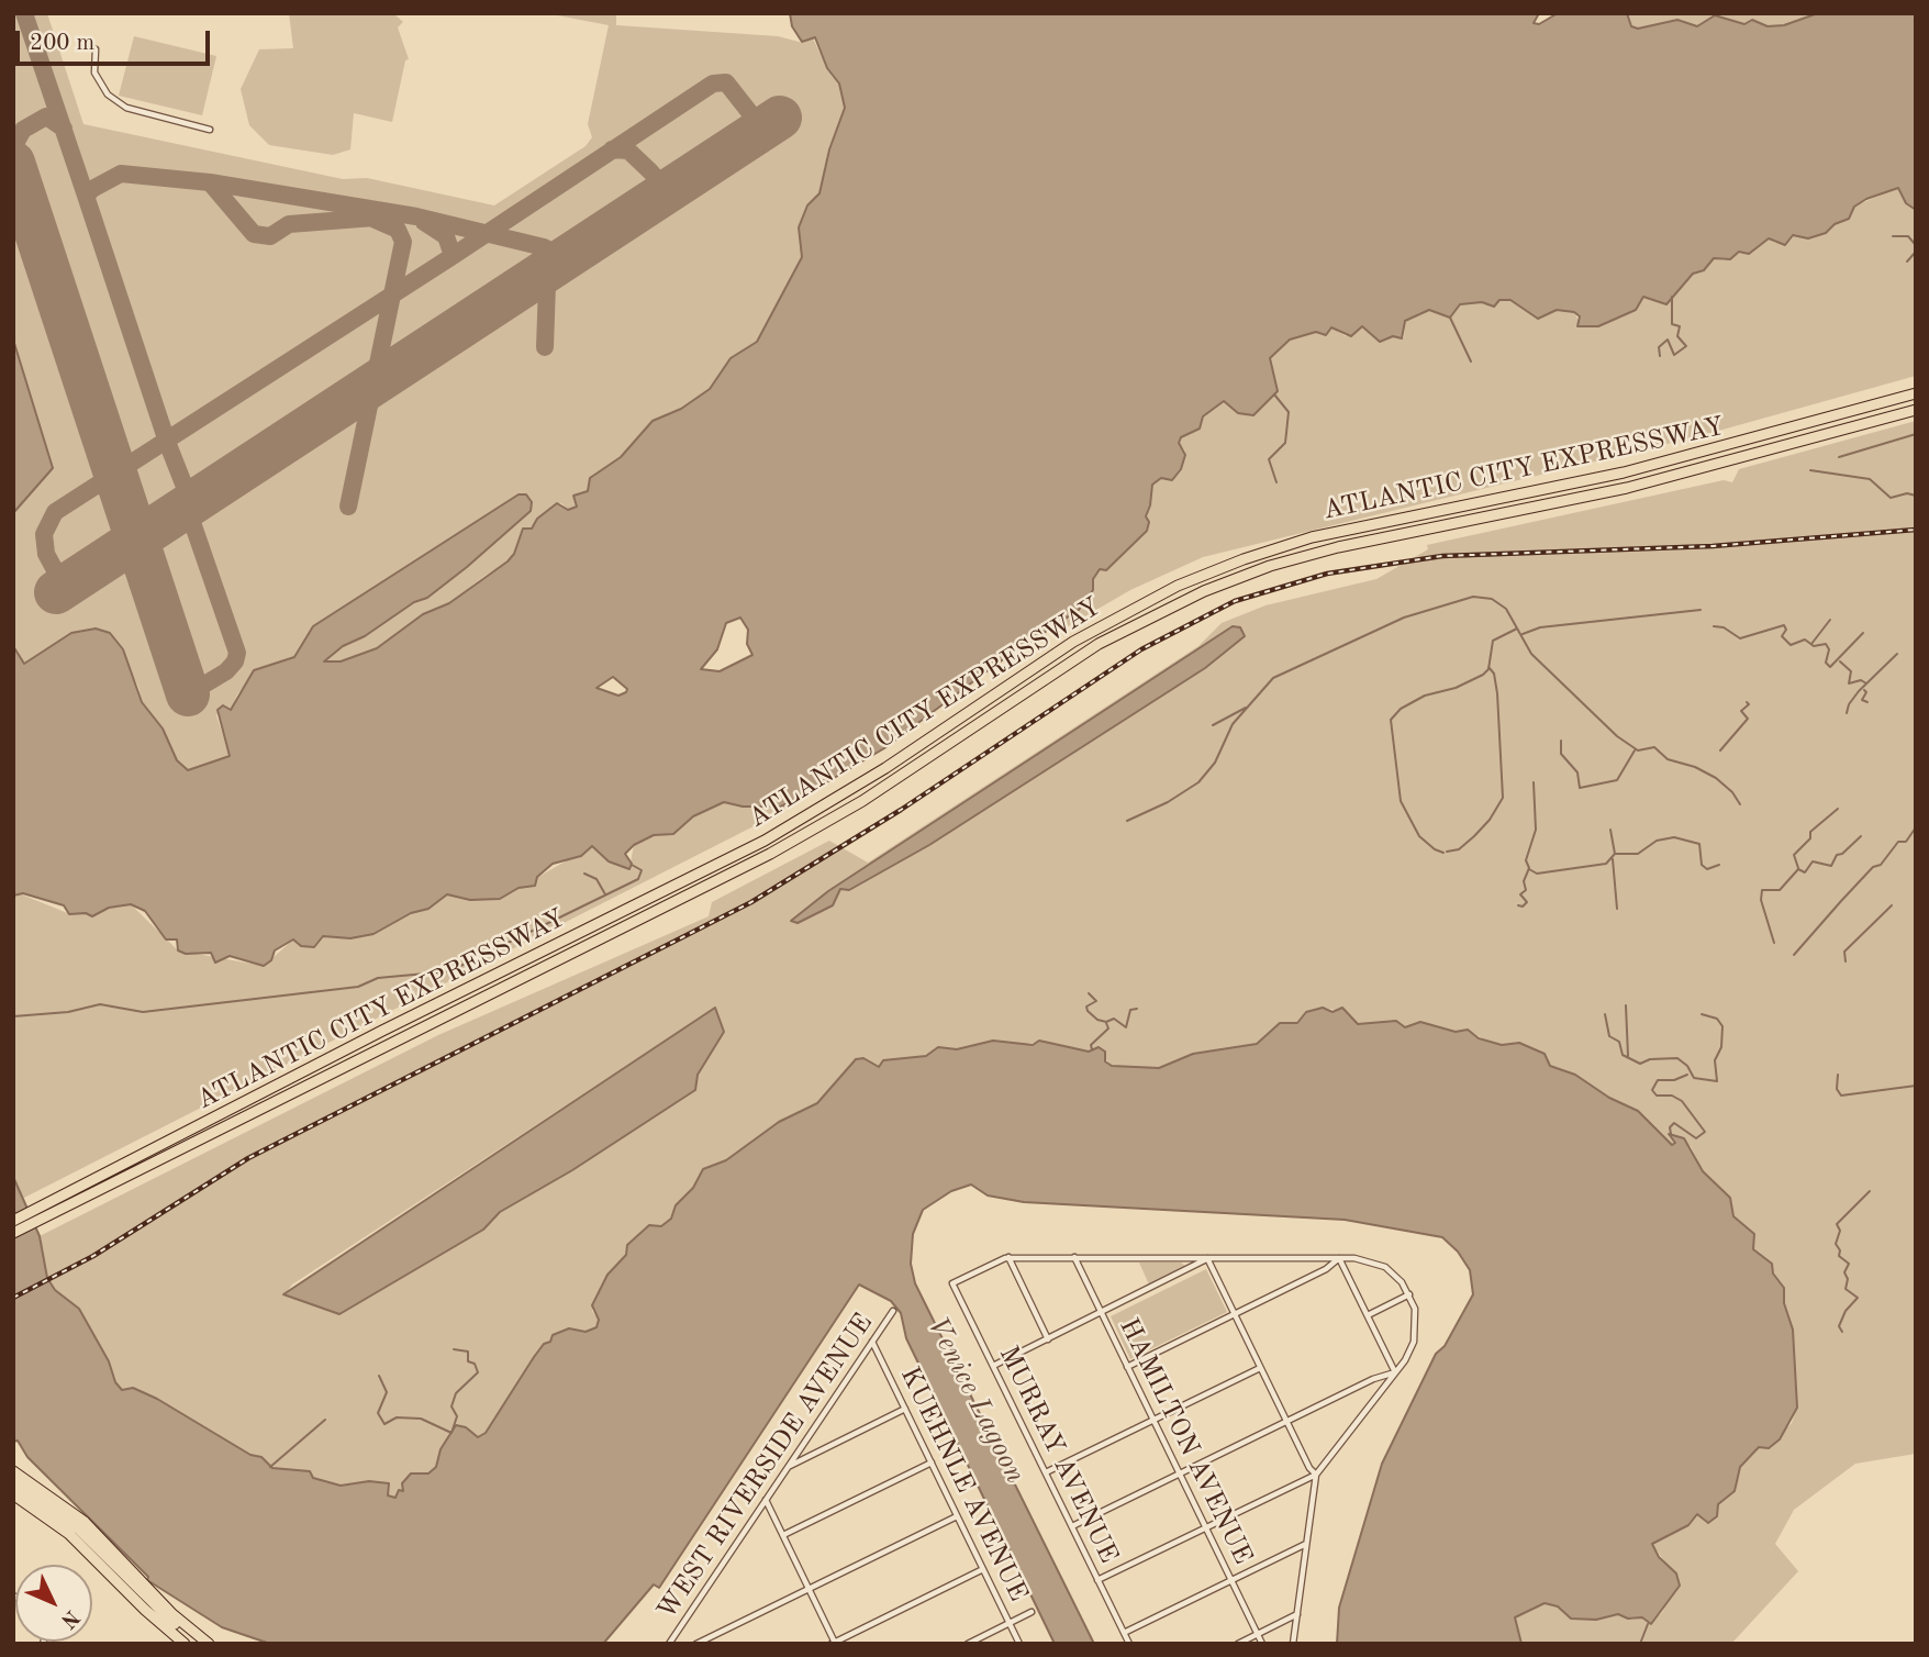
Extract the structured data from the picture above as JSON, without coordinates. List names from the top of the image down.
{
  "streets": {
    "highway": ["ATLANTIC CITY EXPRESSWAY"],
    "street": [
      "HAMILTON AVENUE",
      "MURRAY AVENUE",
      "WEST RIVERSIDE AVENUE",
      "KUEHNLE AVENUE"
    ]
  },
  "crossings": [
    ["WEST RIVERSIDE AVENUE", "KUEHNLE AVENUE"]
  ],
  "water": ["Venice Lagoon"],
  "scale_bar": "200 m",
  "north": "bottom right"
}
